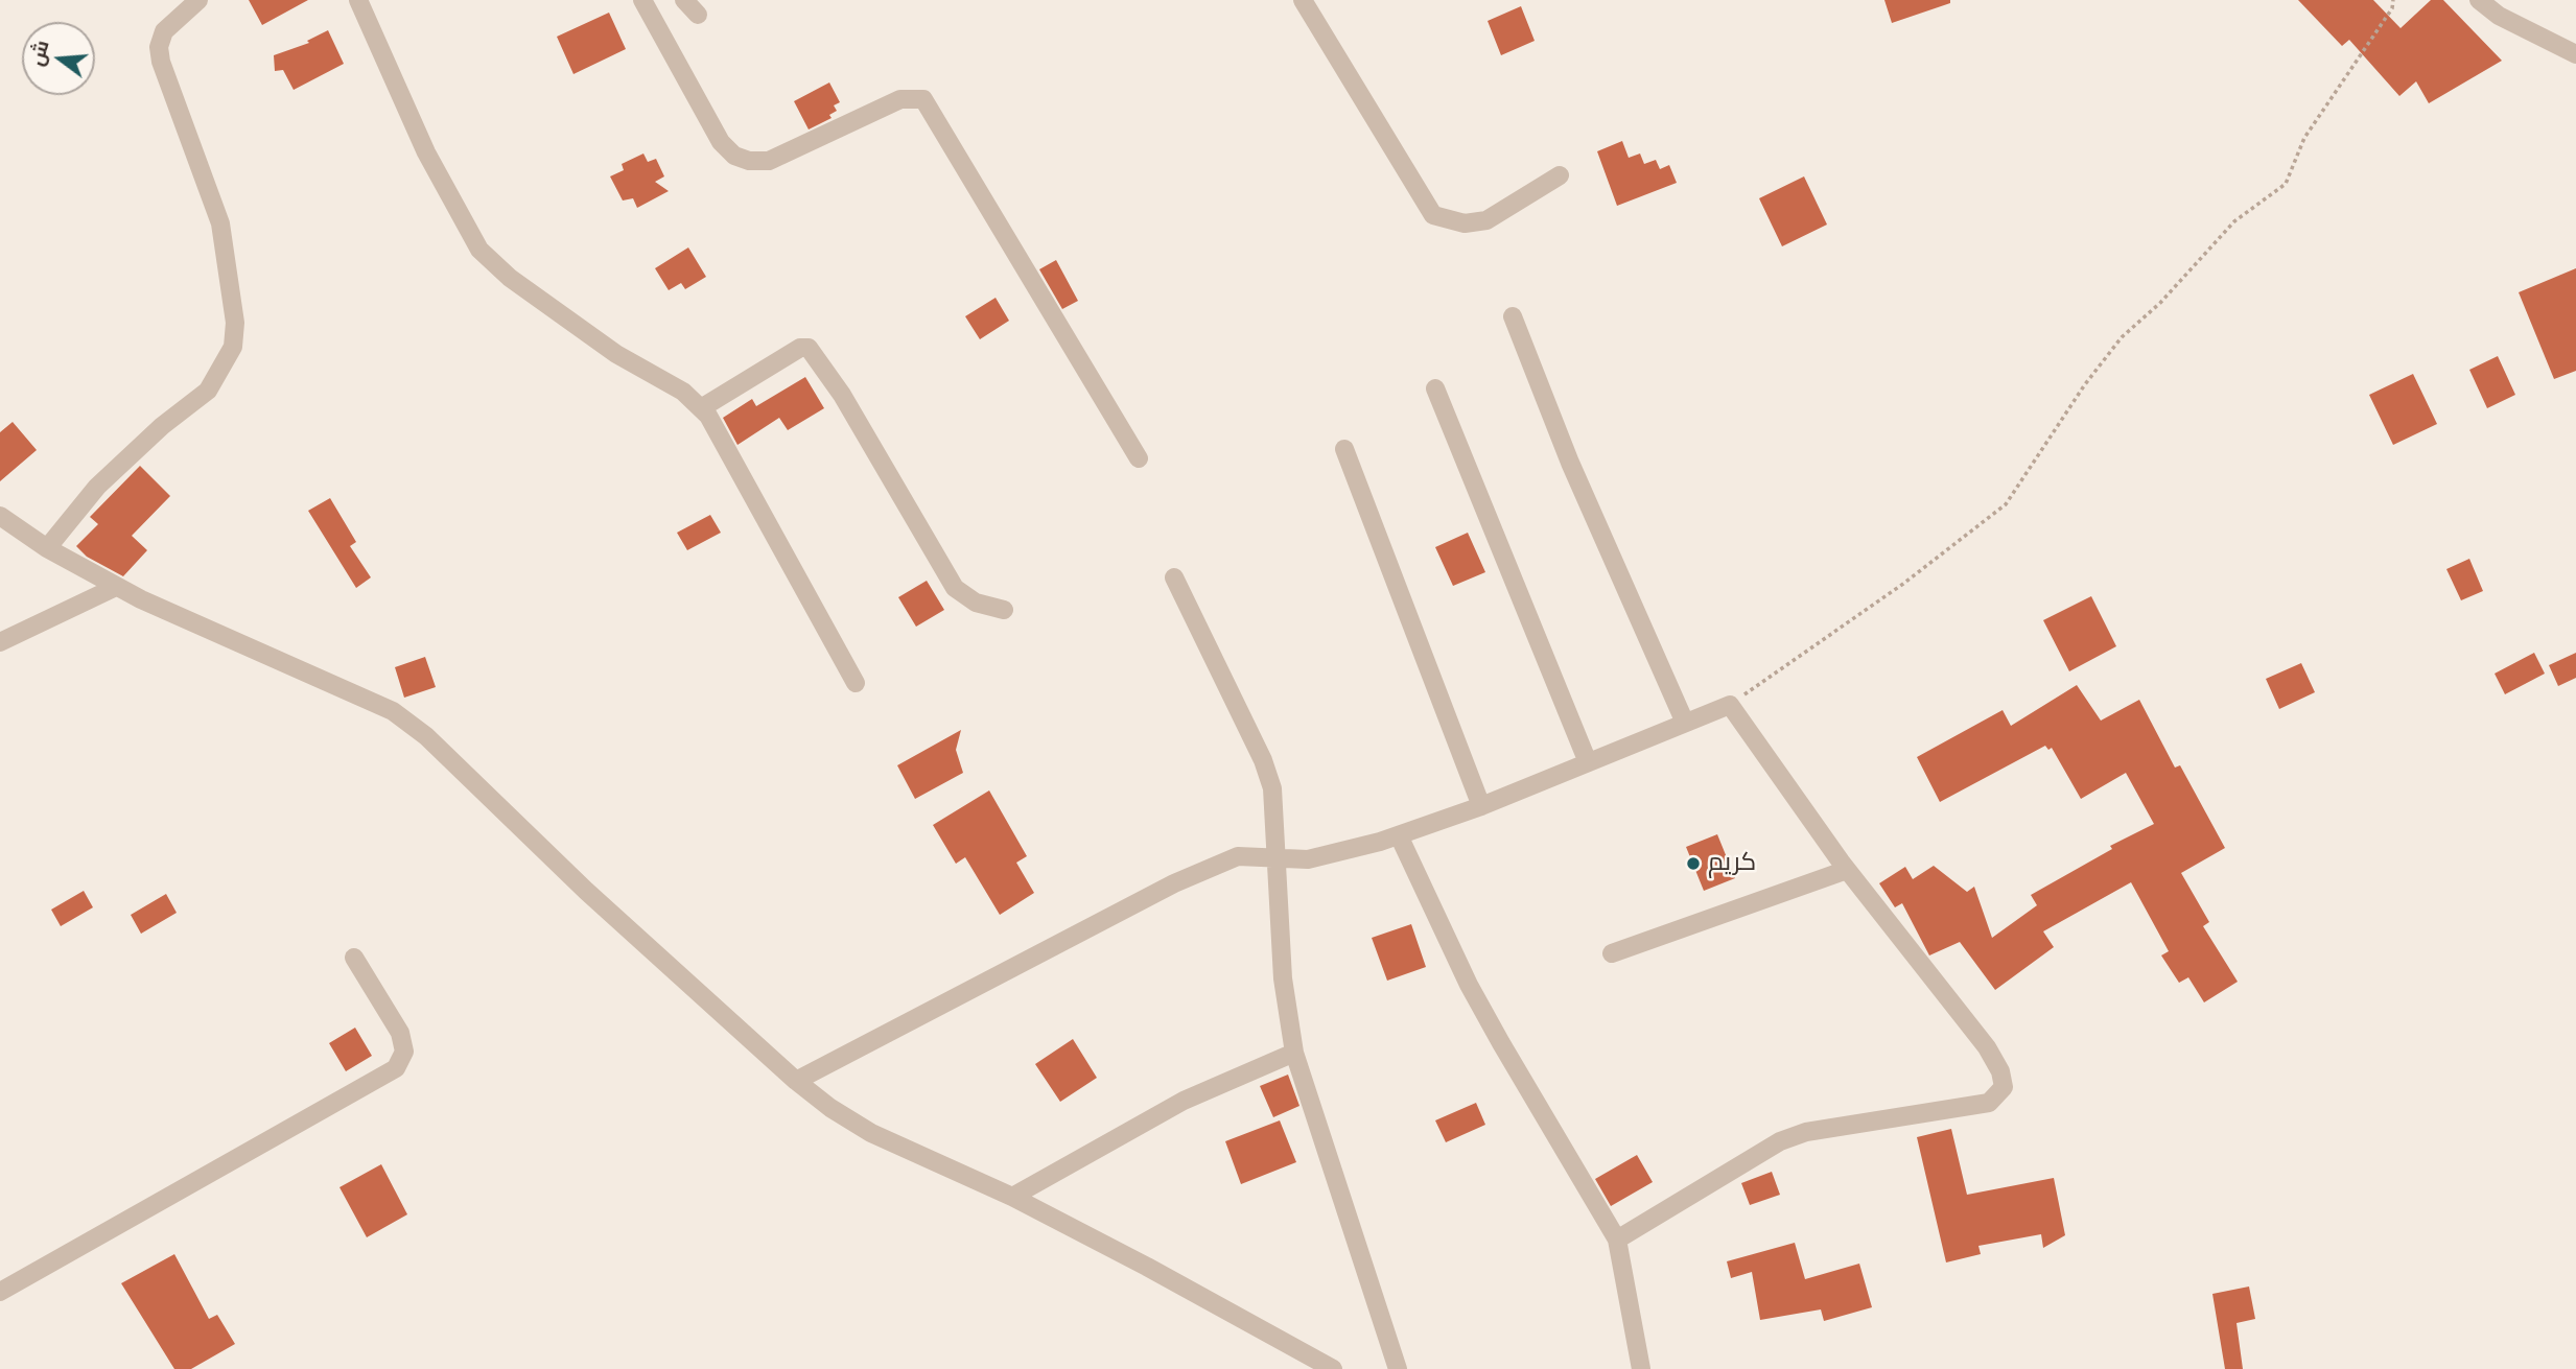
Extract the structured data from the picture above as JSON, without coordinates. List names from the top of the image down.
{
  "places": ["كريم"],
  "north": "left"
}
